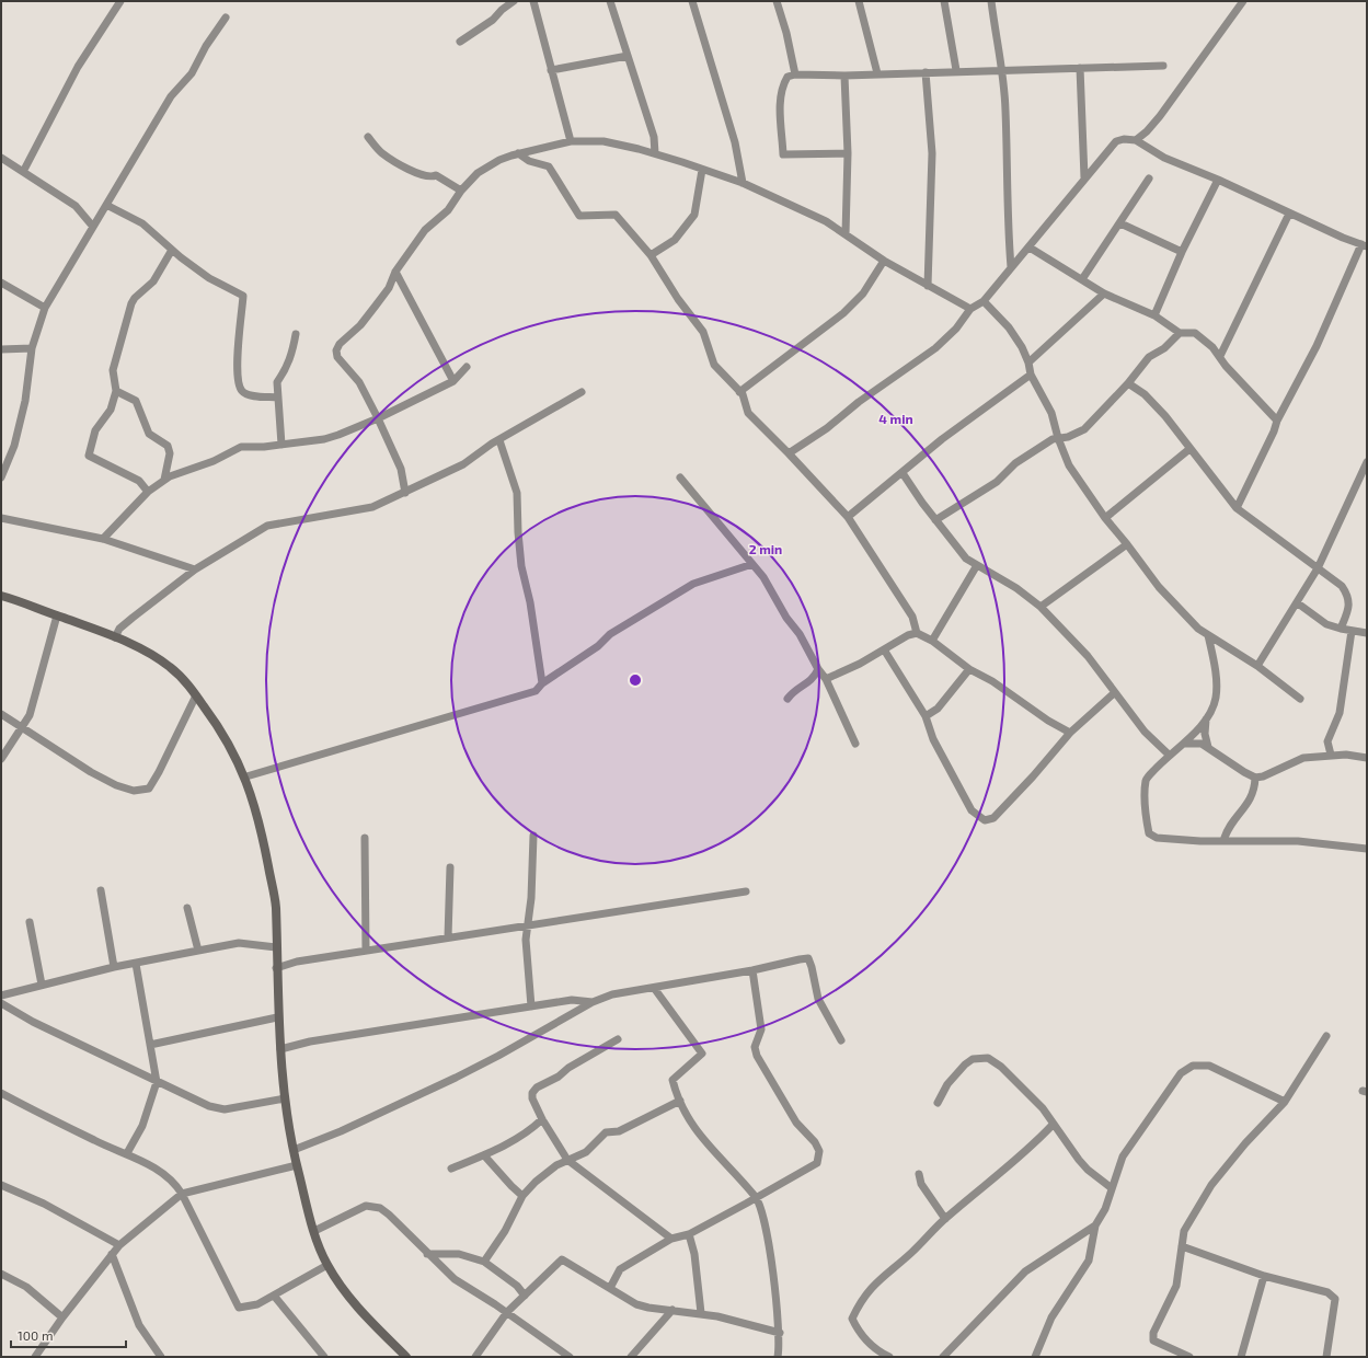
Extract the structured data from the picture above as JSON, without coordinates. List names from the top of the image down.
{
  "scale_bar": "100 m",
  "rings": ["4 min", "2 min"]
}
